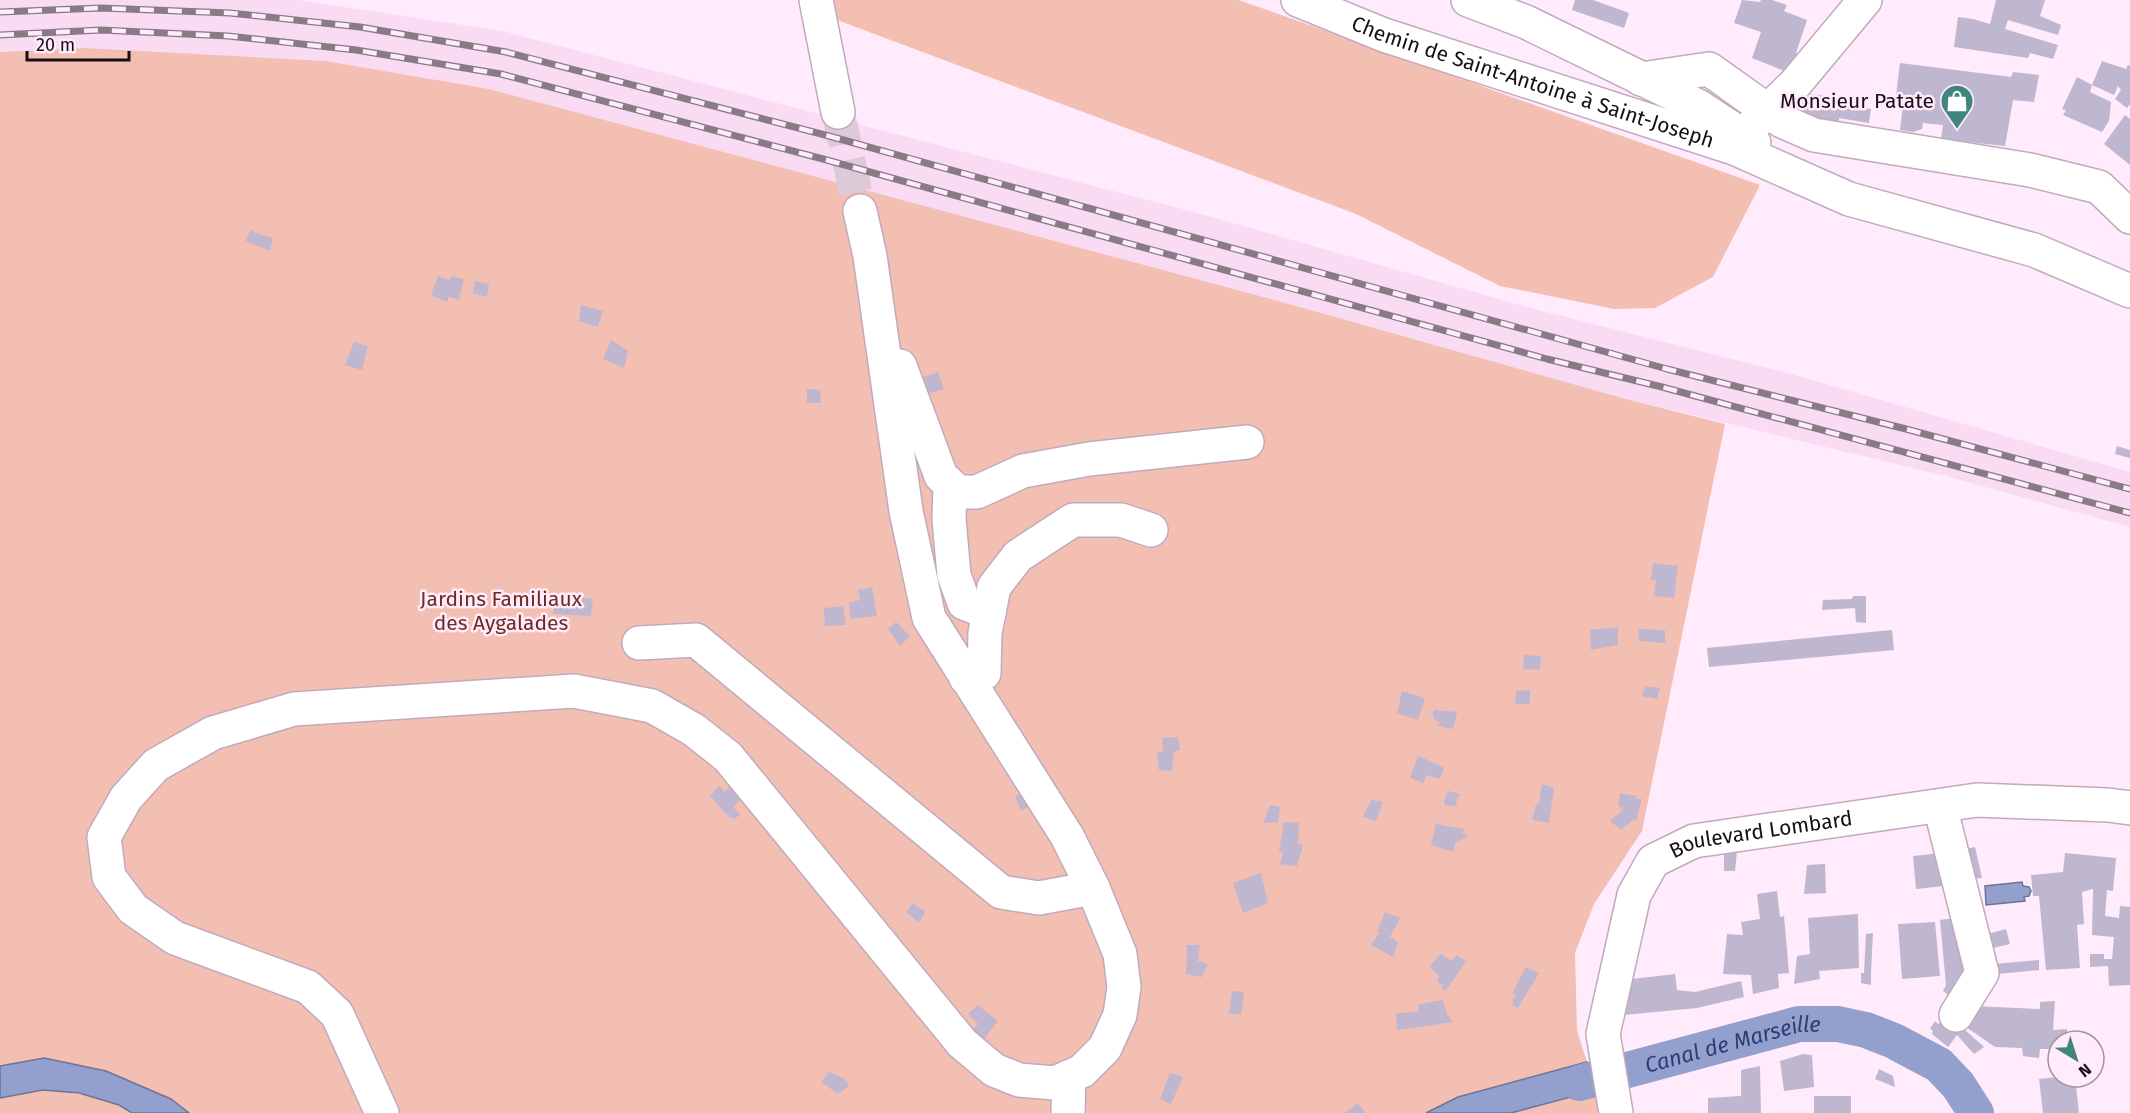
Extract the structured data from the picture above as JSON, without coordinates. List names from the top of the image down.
{
  "streets": {
    "street": ["Chemin de Saint-Antoine à Saint-Joseph", "Boulevard Lombard"]
  },
  "water": ["Canal de Marseille"],
  "parks": ["Jardins Familiaux des Aygalades"],
  "places": {
    "shop": ["Monsieur Patate"]
  },
  "scale_bar": "20 m",
  "north": "bottom right"
}
